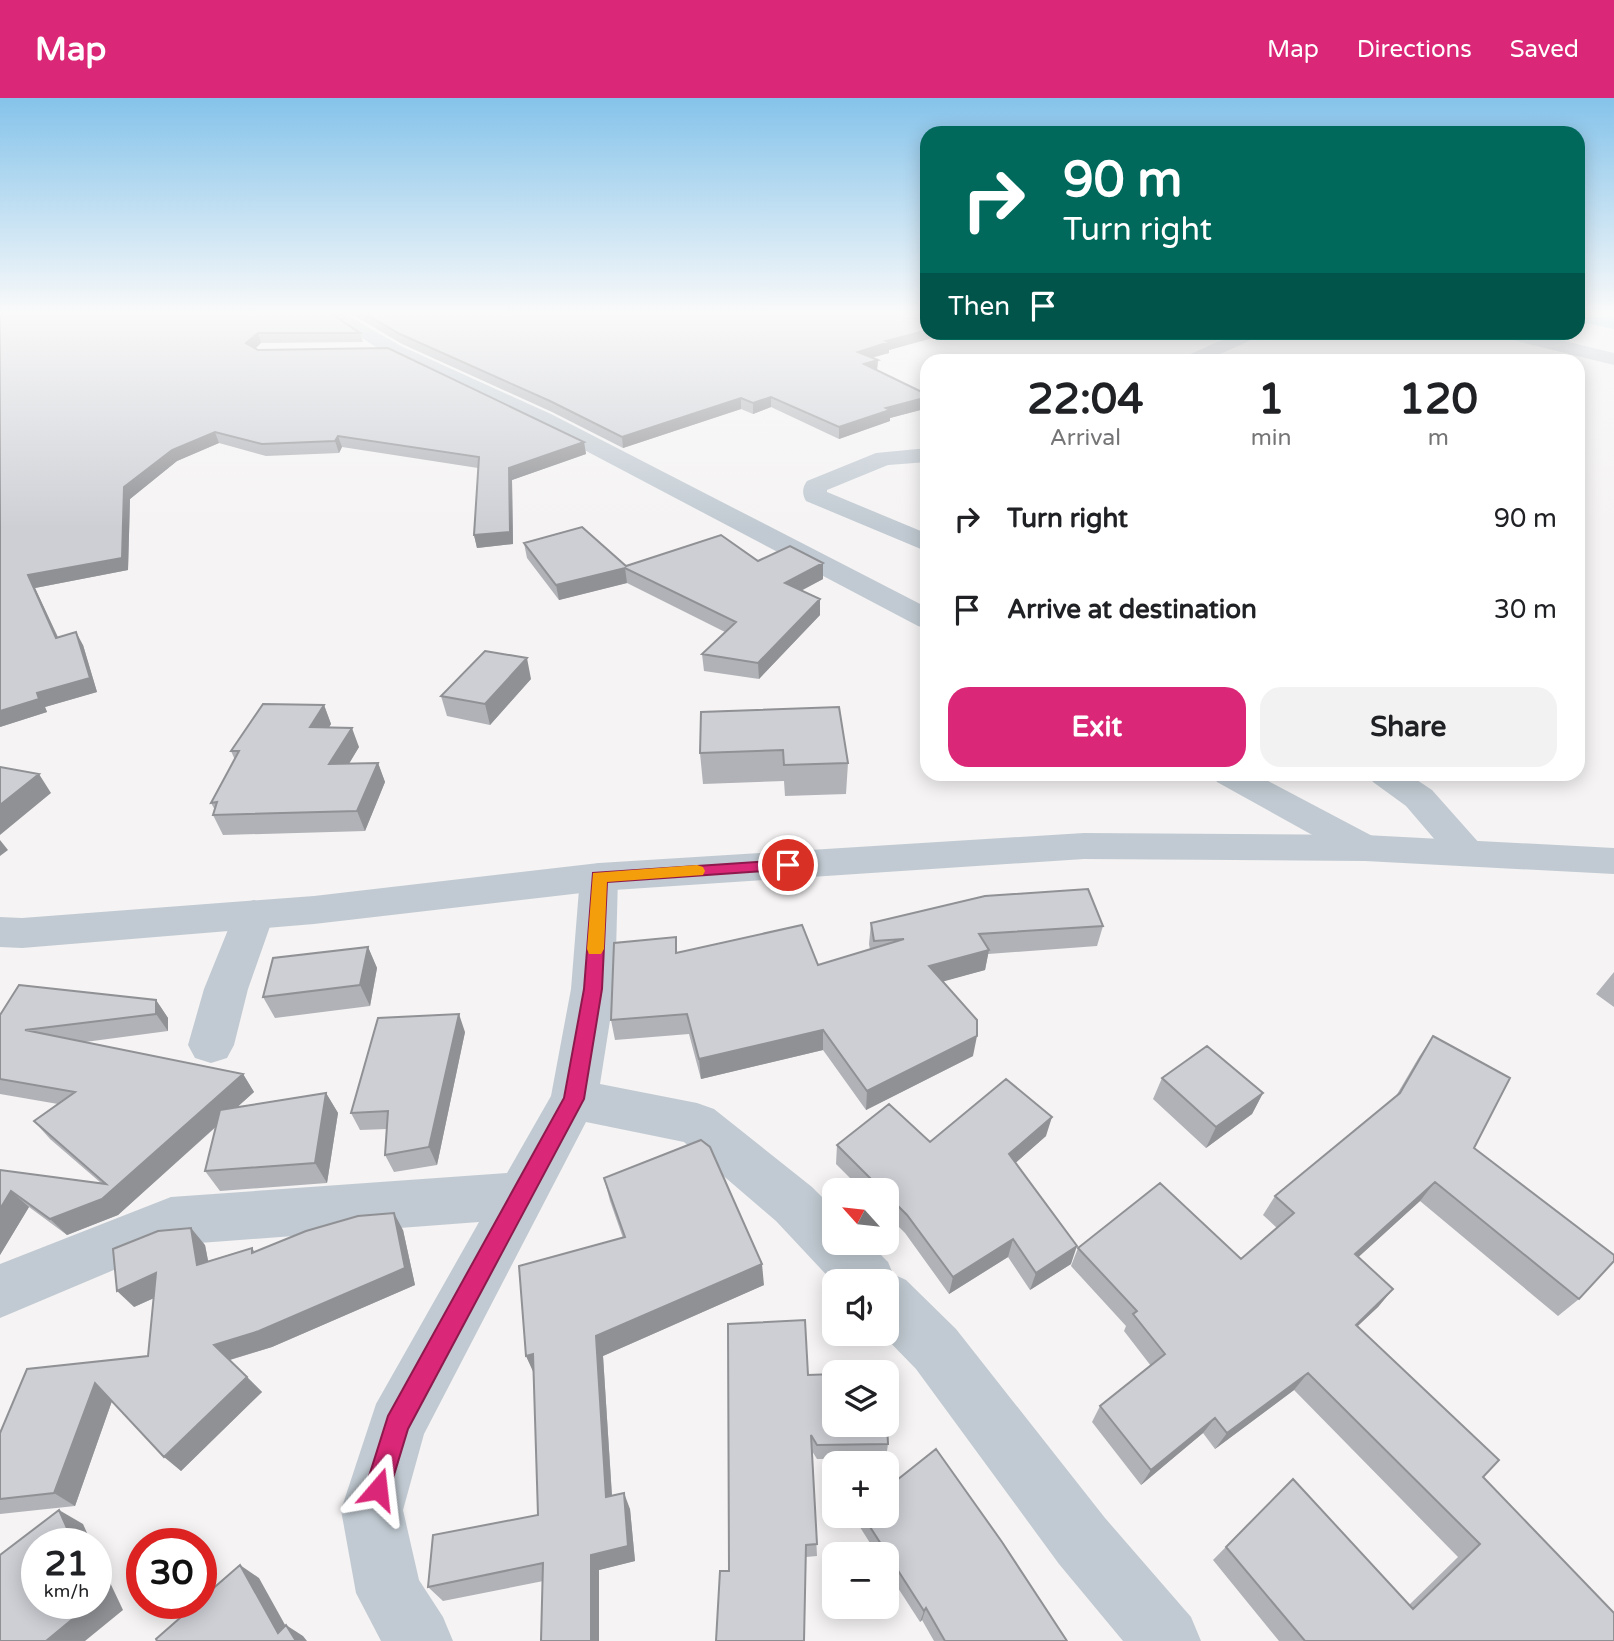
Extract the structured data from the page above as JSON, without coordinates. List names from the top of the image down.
{
  "north": "top left",
  "page": {
    "header": "Map",
    "nav": ["Map", "Directions", "Saved"],
    "turn": ["90 m", "Turn right"],
    "then": "Then",
    "eta": [
      "22:04",
      "Arrival",
      "1",
      "min",
      "120",
      "m"
    ],
    "list": [
      {
        "name": "Turn right",
        "value": "90 m"
      },
      {
        "name": "Arrive at destination",
        "value": "30 m"
      }
    ],
    "buttons": ["Exit", "Share"],
    "map_buttons": ["+", "−"],
    "speed": "21 km/h",
    "limit": "30"
  }
}
